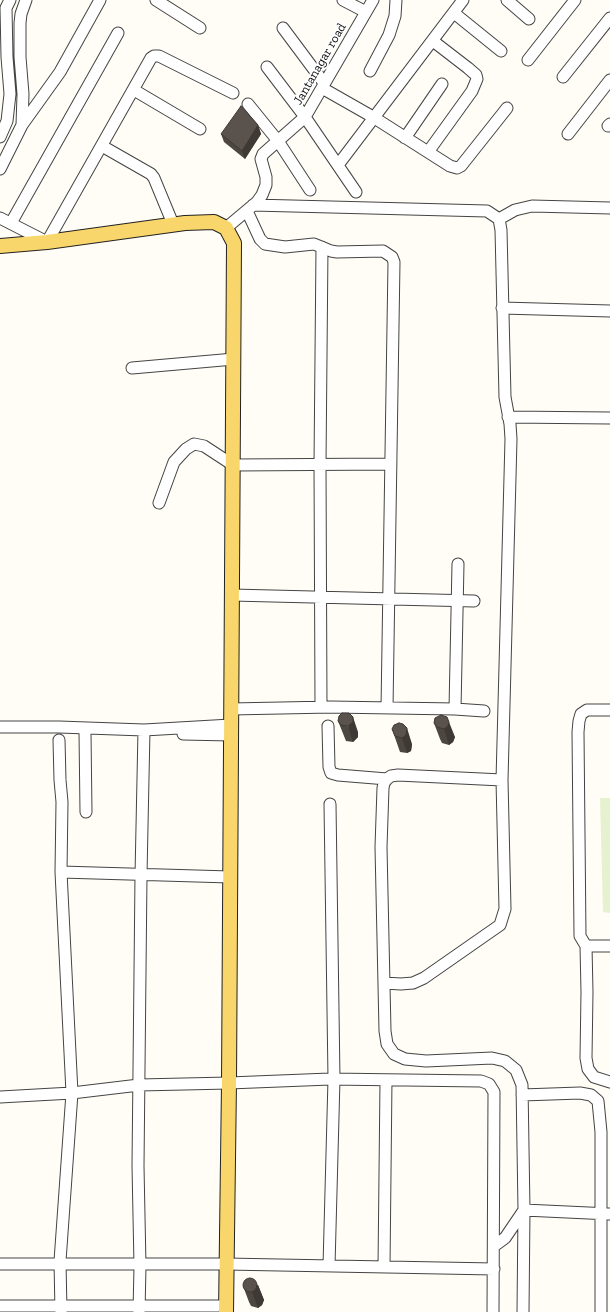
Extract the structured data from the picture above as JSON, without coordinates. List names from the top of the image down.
{
  "streets": {
    "street": ["Jantanagar road"]
  }
}
